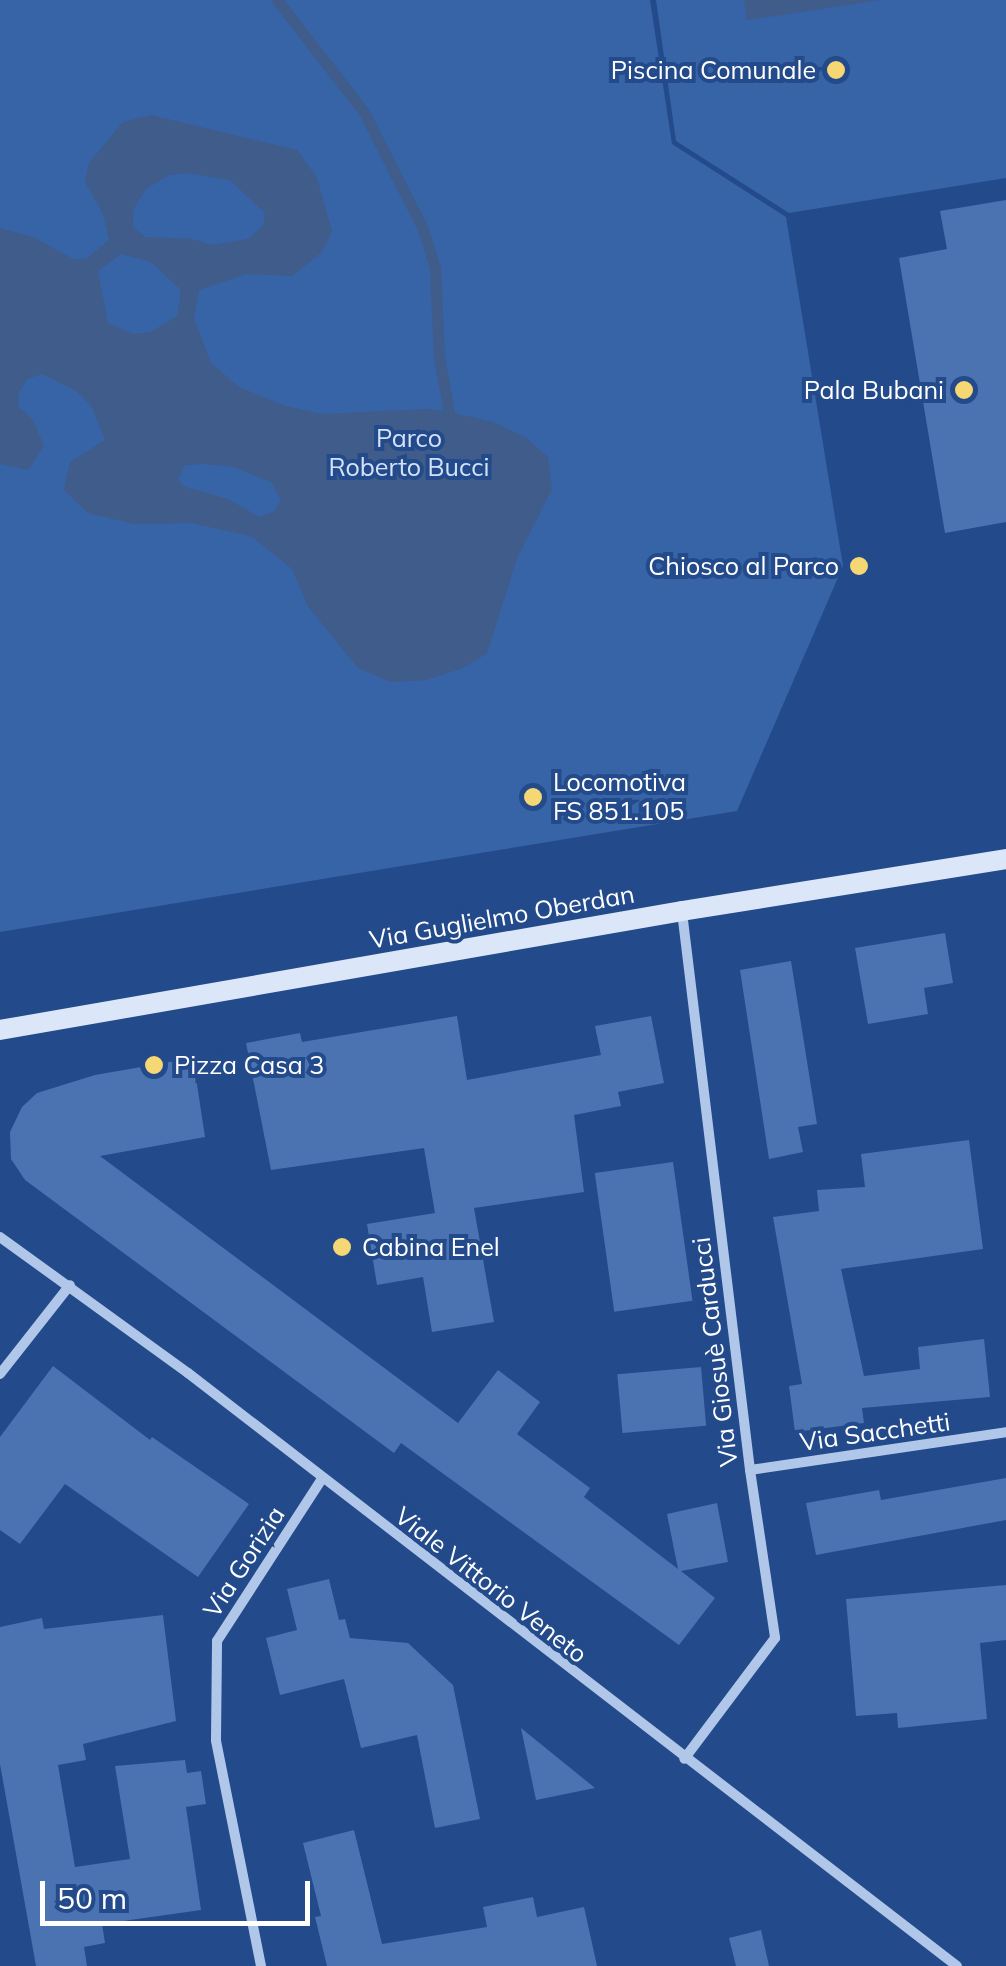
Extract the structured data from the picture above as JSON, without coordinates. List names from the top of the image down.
{
  "streets": {
    "main road": ["Via Guglielmo Oberdan"],
    "street": [
      "Via Giosuè Carducci",
      "Via Sacchetti",
      "Via Gorizia",
      "Viale Vittorio Veneto"
    ]
  },
  "crossings": [
    ["Via Guglielmo Oberdan", "Via Giosuè Carducci"],
    ["Via Giosuè Carducci", "Via Sacchetti"],
    ["Via Giosuè Carducci", "Viale Vittorio Veneto"],
    ["Via Gorizia", "Viale Vittorio Veneto"]
  ],
  "parks": ["Parco Roberto Bucci"],
  "places": [
    "Piscina Comunale",
    "Pala Bubani",
    "Chiosco al Parco",
    "Locomotiva FS 851.105",
    "Pizza Casa 3",
    "Cabina Enel"
  ],
  "scale_bar": "50 m"
}
